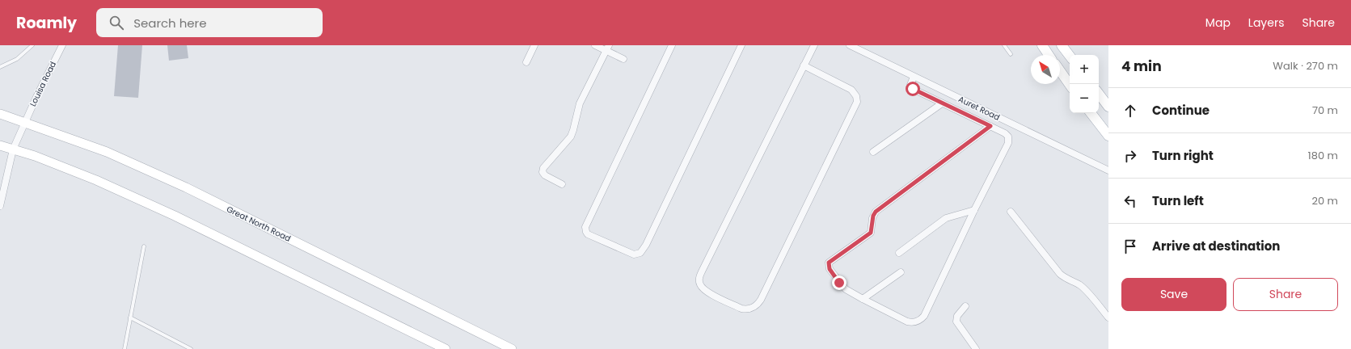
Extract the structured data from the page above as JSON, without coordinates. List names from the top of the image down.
{
  "streets": {
    "main road": ["Great North Road"],
    "street": ["Louisa Road", "Auret Road"]
  },
  "crossings": [
    ["Louisa Road", "Great North Road"]
  ],
  "north": "top left",
  "page": {
    "header": "Roamly",
    "search": "Search here",
    "nav": ["Map", "Layers", "Share"],
    "heading": ["4 min", "Walk · 270 m"],
    "map_buttons": ["+", "−"],
    "list": [
      ["Continue", "70 m"],
      ["Turn right", "180 m"],
      ["Turn left", "20 m"],
      "Arrive at destination"
    ],
    "buttons": ["Save", "Share"]
  }
}
